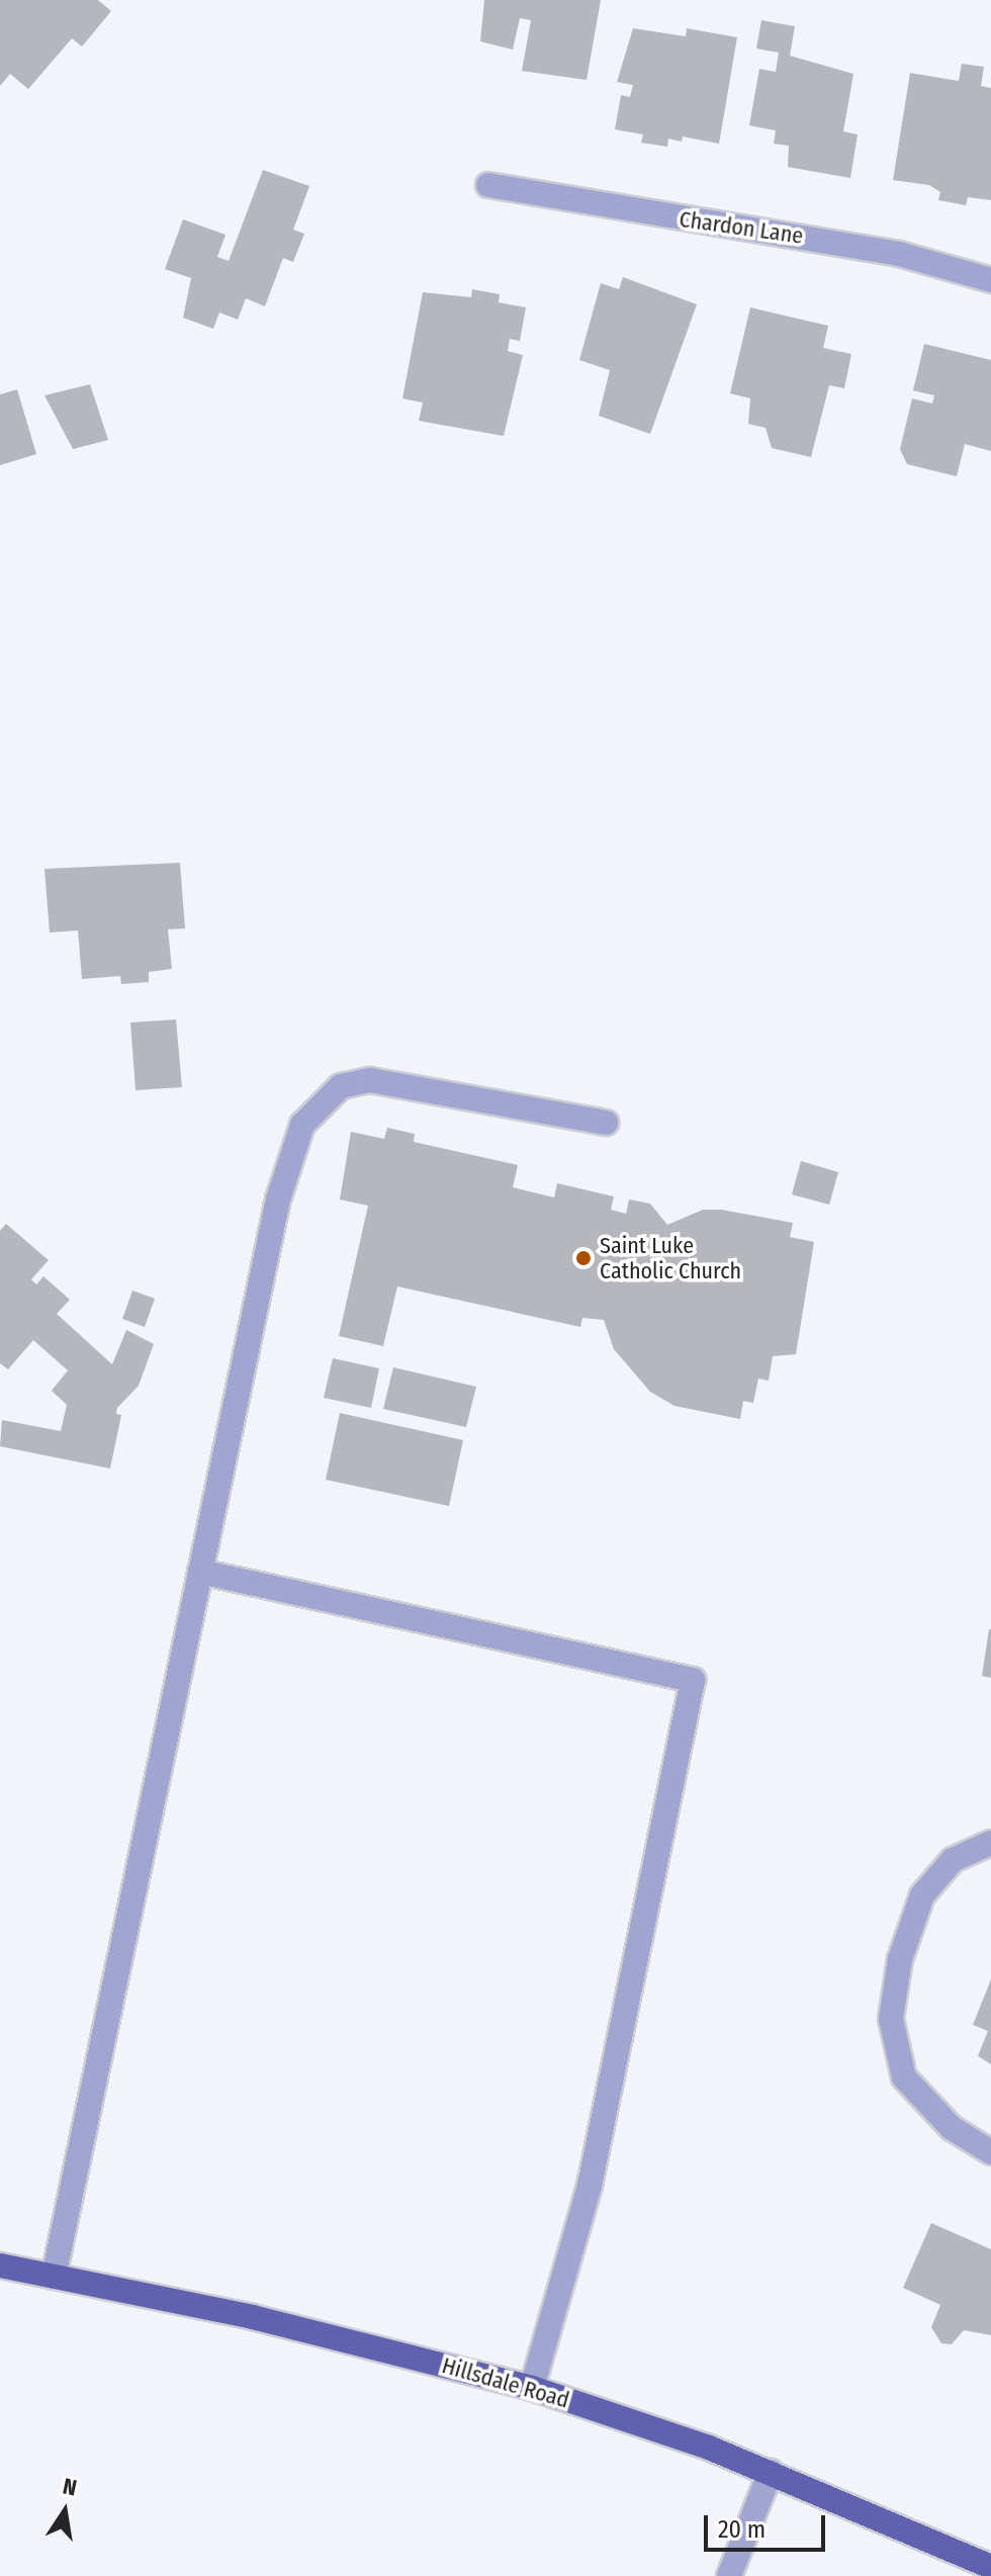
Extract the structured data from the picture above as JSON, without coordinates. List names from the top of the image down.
{
  "streets": {
    "main road": ["Hillsdale Road"],
    "street": ["Chardon Lane"]
  },
  "places": ["Saint Luke Catholic Church"],
  "scale_bar": "20 m",
  "north": "top"
}
